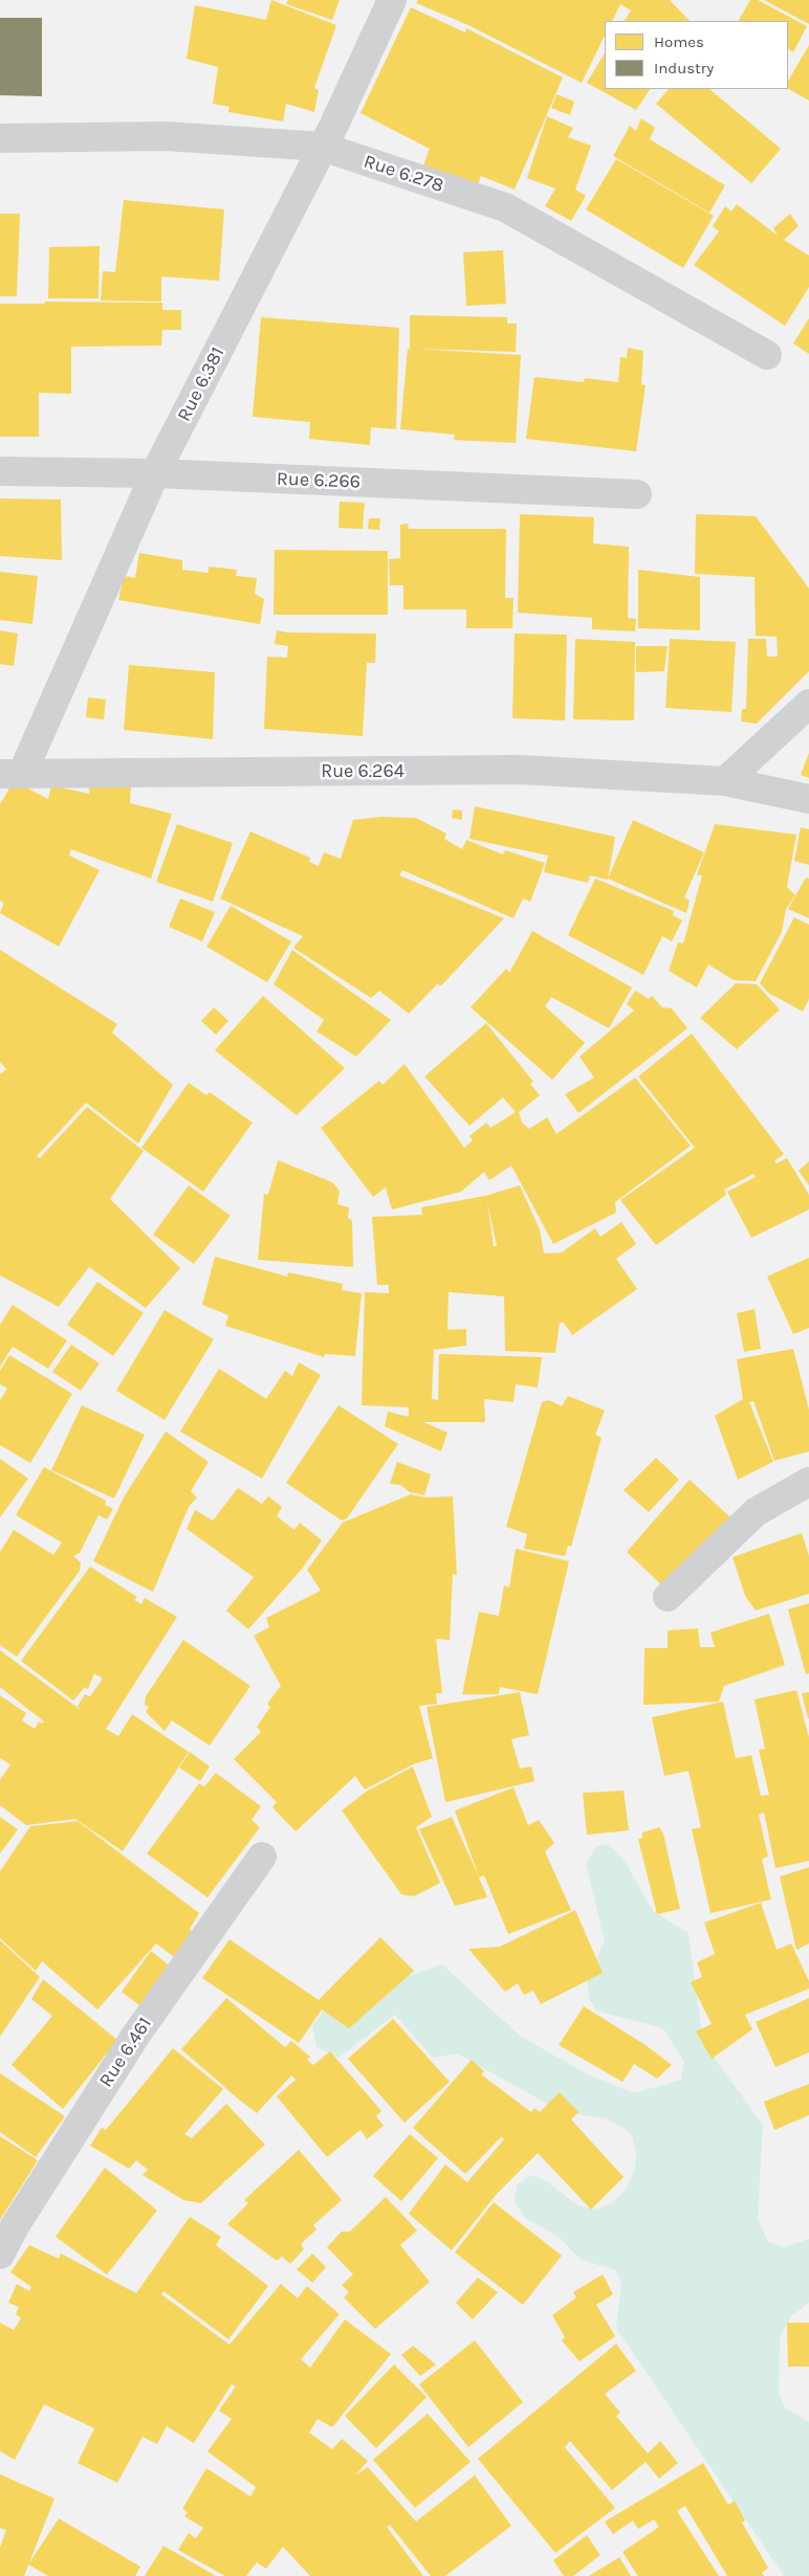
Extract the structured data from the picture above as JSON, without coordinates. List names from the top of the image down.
{
  "streets": {
    "street": [
      "Rue 6.278",
      "Rue 6.381",
      "Rue 6.266",
      "Rue 6.264",
      "Rue 6.461"
    ]
  },
  "crossings": [
    ["Rue 6.278", "Rue 6.381"],
    ["Rue 6.381", "Rue 6.266"],
    ["Rue 6.381", "Rue 6.264"]
  ],
  "legend": ["Homes", "Industry"]
}
